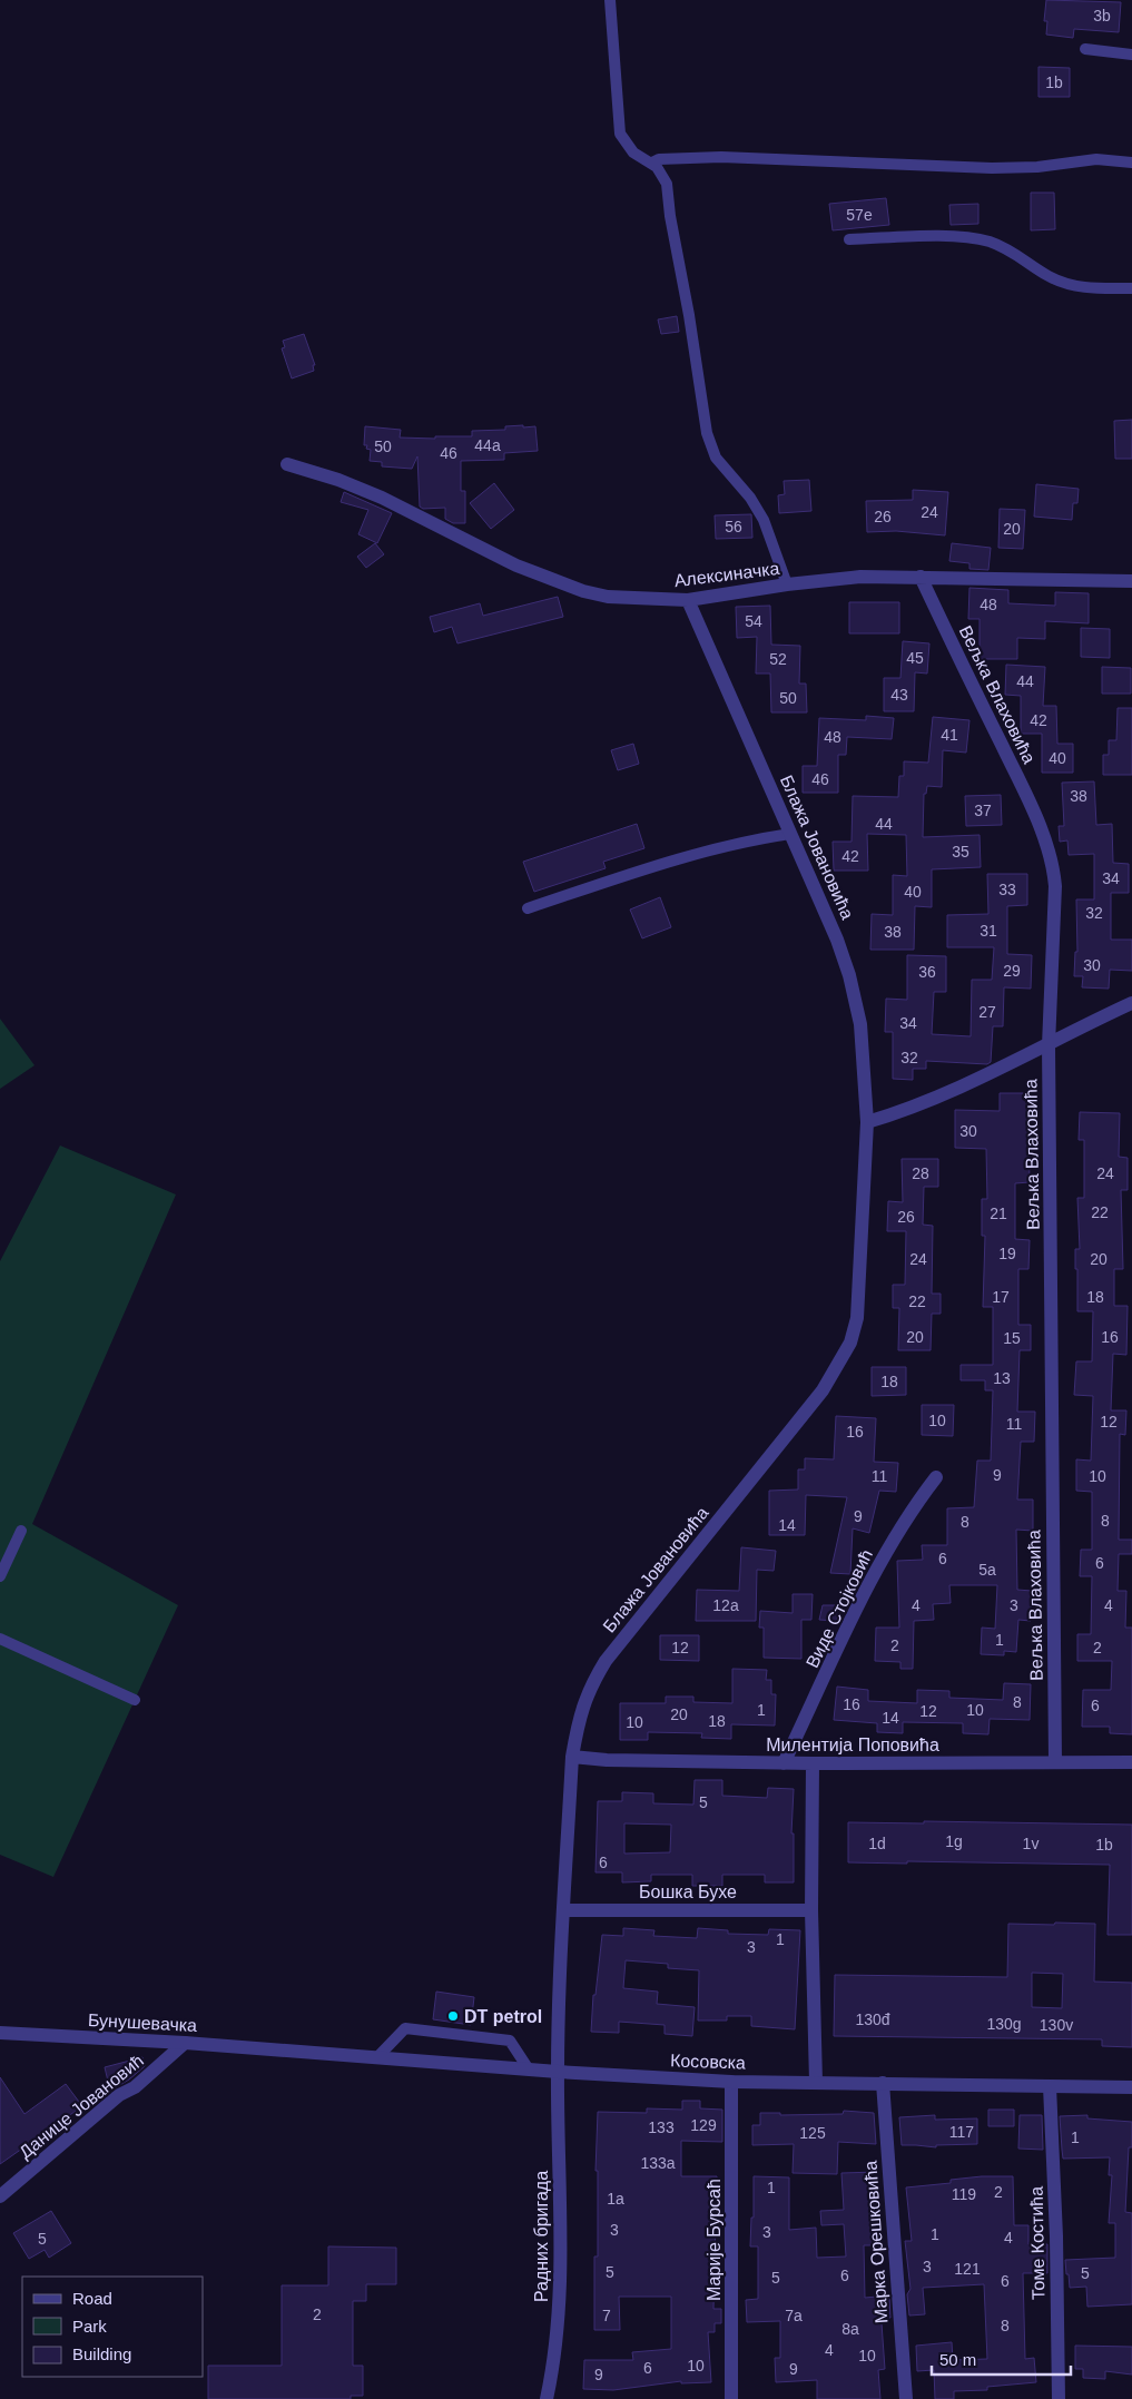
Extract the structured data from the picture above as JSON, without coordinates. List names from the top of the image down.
{
  "streets": {
    "street": [
      "Алексиначка",
      "Вељка Влаховића",
      "Блажа Јовановића",
      "Виде Стојковић",
      "Милентија Поповића",
      "Бошка Бухе",
      "Бунушевачка",
      "Косовска",
      "Данице Јовановић",
      "Радних бригада",
      "Марије Бурсаћ",
      "Марка Орешковића",
      "Томе Костића"
    ]
  },
  "crossings": [
    ["Алексиначка", "Вељка Влаховића"],
    ["Алексиначка", "Блажа Јовановића"],
    ["Вељка Влаховића", "Милентија Поповића"],
    ["Блажа Јовановића", "Милентија Поповића"],
    ["Блажа Јовановића", "Бошка Бухе"],
    ["Блажа Јовановића", "Косовска"],
    ["Блажа Јовановића", "Радних бригада"],
    ["Виде Стојковић", "Милентија Поповића"],
    ["Бунушевачка", "Косовска"],
    ["Бунушевачка", "Данице Јовановић"],
    ["Косовска", "Радних бригада"],
    ["Косовска", "Марије Бурсаћ"],
    ["Косовска", "Марка Орешковића"],
    ["Косовска", "Томе Костића"]
  ],
  "places": ["DT petrol"],
  "house_numbers": [
    "3b",
    "1b",
    "57e",
    "44a",
    "50",
    "46",
    "24",
    "26",
    "56",
    "20",
    "48",
    "54",
    "45",
    "52",
    "44",
    "43",
    "50",
    "42",
    "41",
    "48",
    "40",
    "46",
    "38",
    "37",
    "44",
    "35",
    "42",
    "34",
    "33",
    "40",
    "32",
    "31",
    "38",
    "30",
    "29",
    "36",
    "27",
    "34",
    "32",
    "30",
    "28",
    "24",
    "22",
    "21",
    "26",
    "19",
    "24",
    "20",
    "17",
    "18",
    "22",
    "20",
    "16",
    "15",
    "13",
    "18",
    "10",
    "12",
    "11",
    "16",
    "9",
    "11",
    "10",
    "9",
    "8",
    "8",
    "14",
    "6",
    "6",
    "5a",
    "12a",
    "4",
    "3",
    "4",
    "1",
    "2",
    "12",
    "2",
    "8",
    "16",
    "6",
    "1",
    "10",
    "12",
    "20",
    "14",
    "18",
    "10",
    "5",
    "1g",
    "1d",
    "1v",
    "1b",
    "6",
    "1",
    "3",
    "130đ",
    "130g",
    "130v",
    "129",
    "133",
    "117",
    "125",
    "1",
    "133a",
    "1",
    "2",
    "119",
    "1a",
    "3",
    "3",
    "1",
    "4",
    "5",
    "3",
    "121",
    "5",
    "5",
    "6",
    "5",
    "6",
    "2",
    "7",
    "7a",
    "8",
    "8a",
    "4",
    "10",
    "10",
    "6",
    "9",
    "9"
  ],
  "legend": ["Road", "Park", "Building"],
  "scale_bar": "50 m"
}
